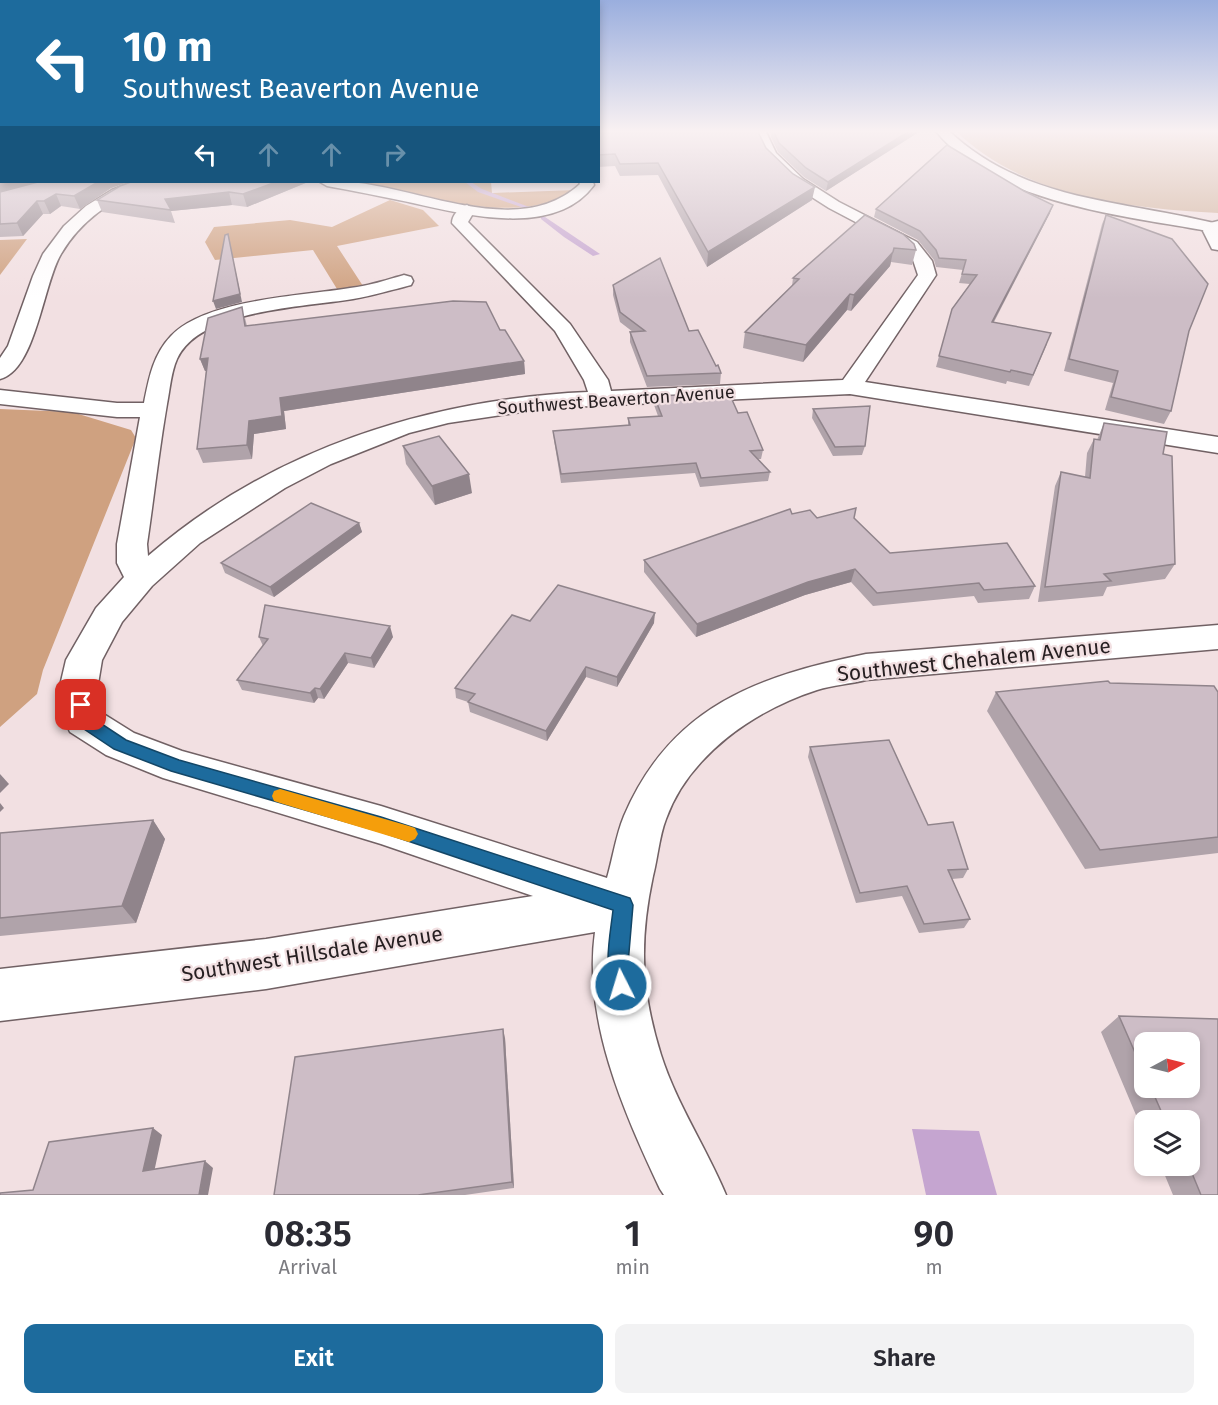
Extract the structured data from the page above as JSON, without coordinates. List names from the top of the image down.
{
  "streets": {
    "street": ["Southwest Beaverton Avenue", "Southwest Chehalem Avenue", "Southwest Hillsdale Avenue"]
  },
  "crossings": [
    ["Southwest Beaverton Avenue", "Southwest Chehalem Avenue"],
    ["Southwest Beaverton Avenue", "Southwest Hillsdale Avenue"],
    ["Southwest Chehalem Avenue", "Southwest Hillsdale Avenue"]
  ],
  "north": "right",
  "page": {
    "turn": ["10 m", "Southwest Beaverton Avenue"],
    "eta": [
      "08:35",
      "Arrival",
      "1",
      "min",
      "90",
      "m"
    ],
    "buttons": ["Exit", "Share"]
  }
}
